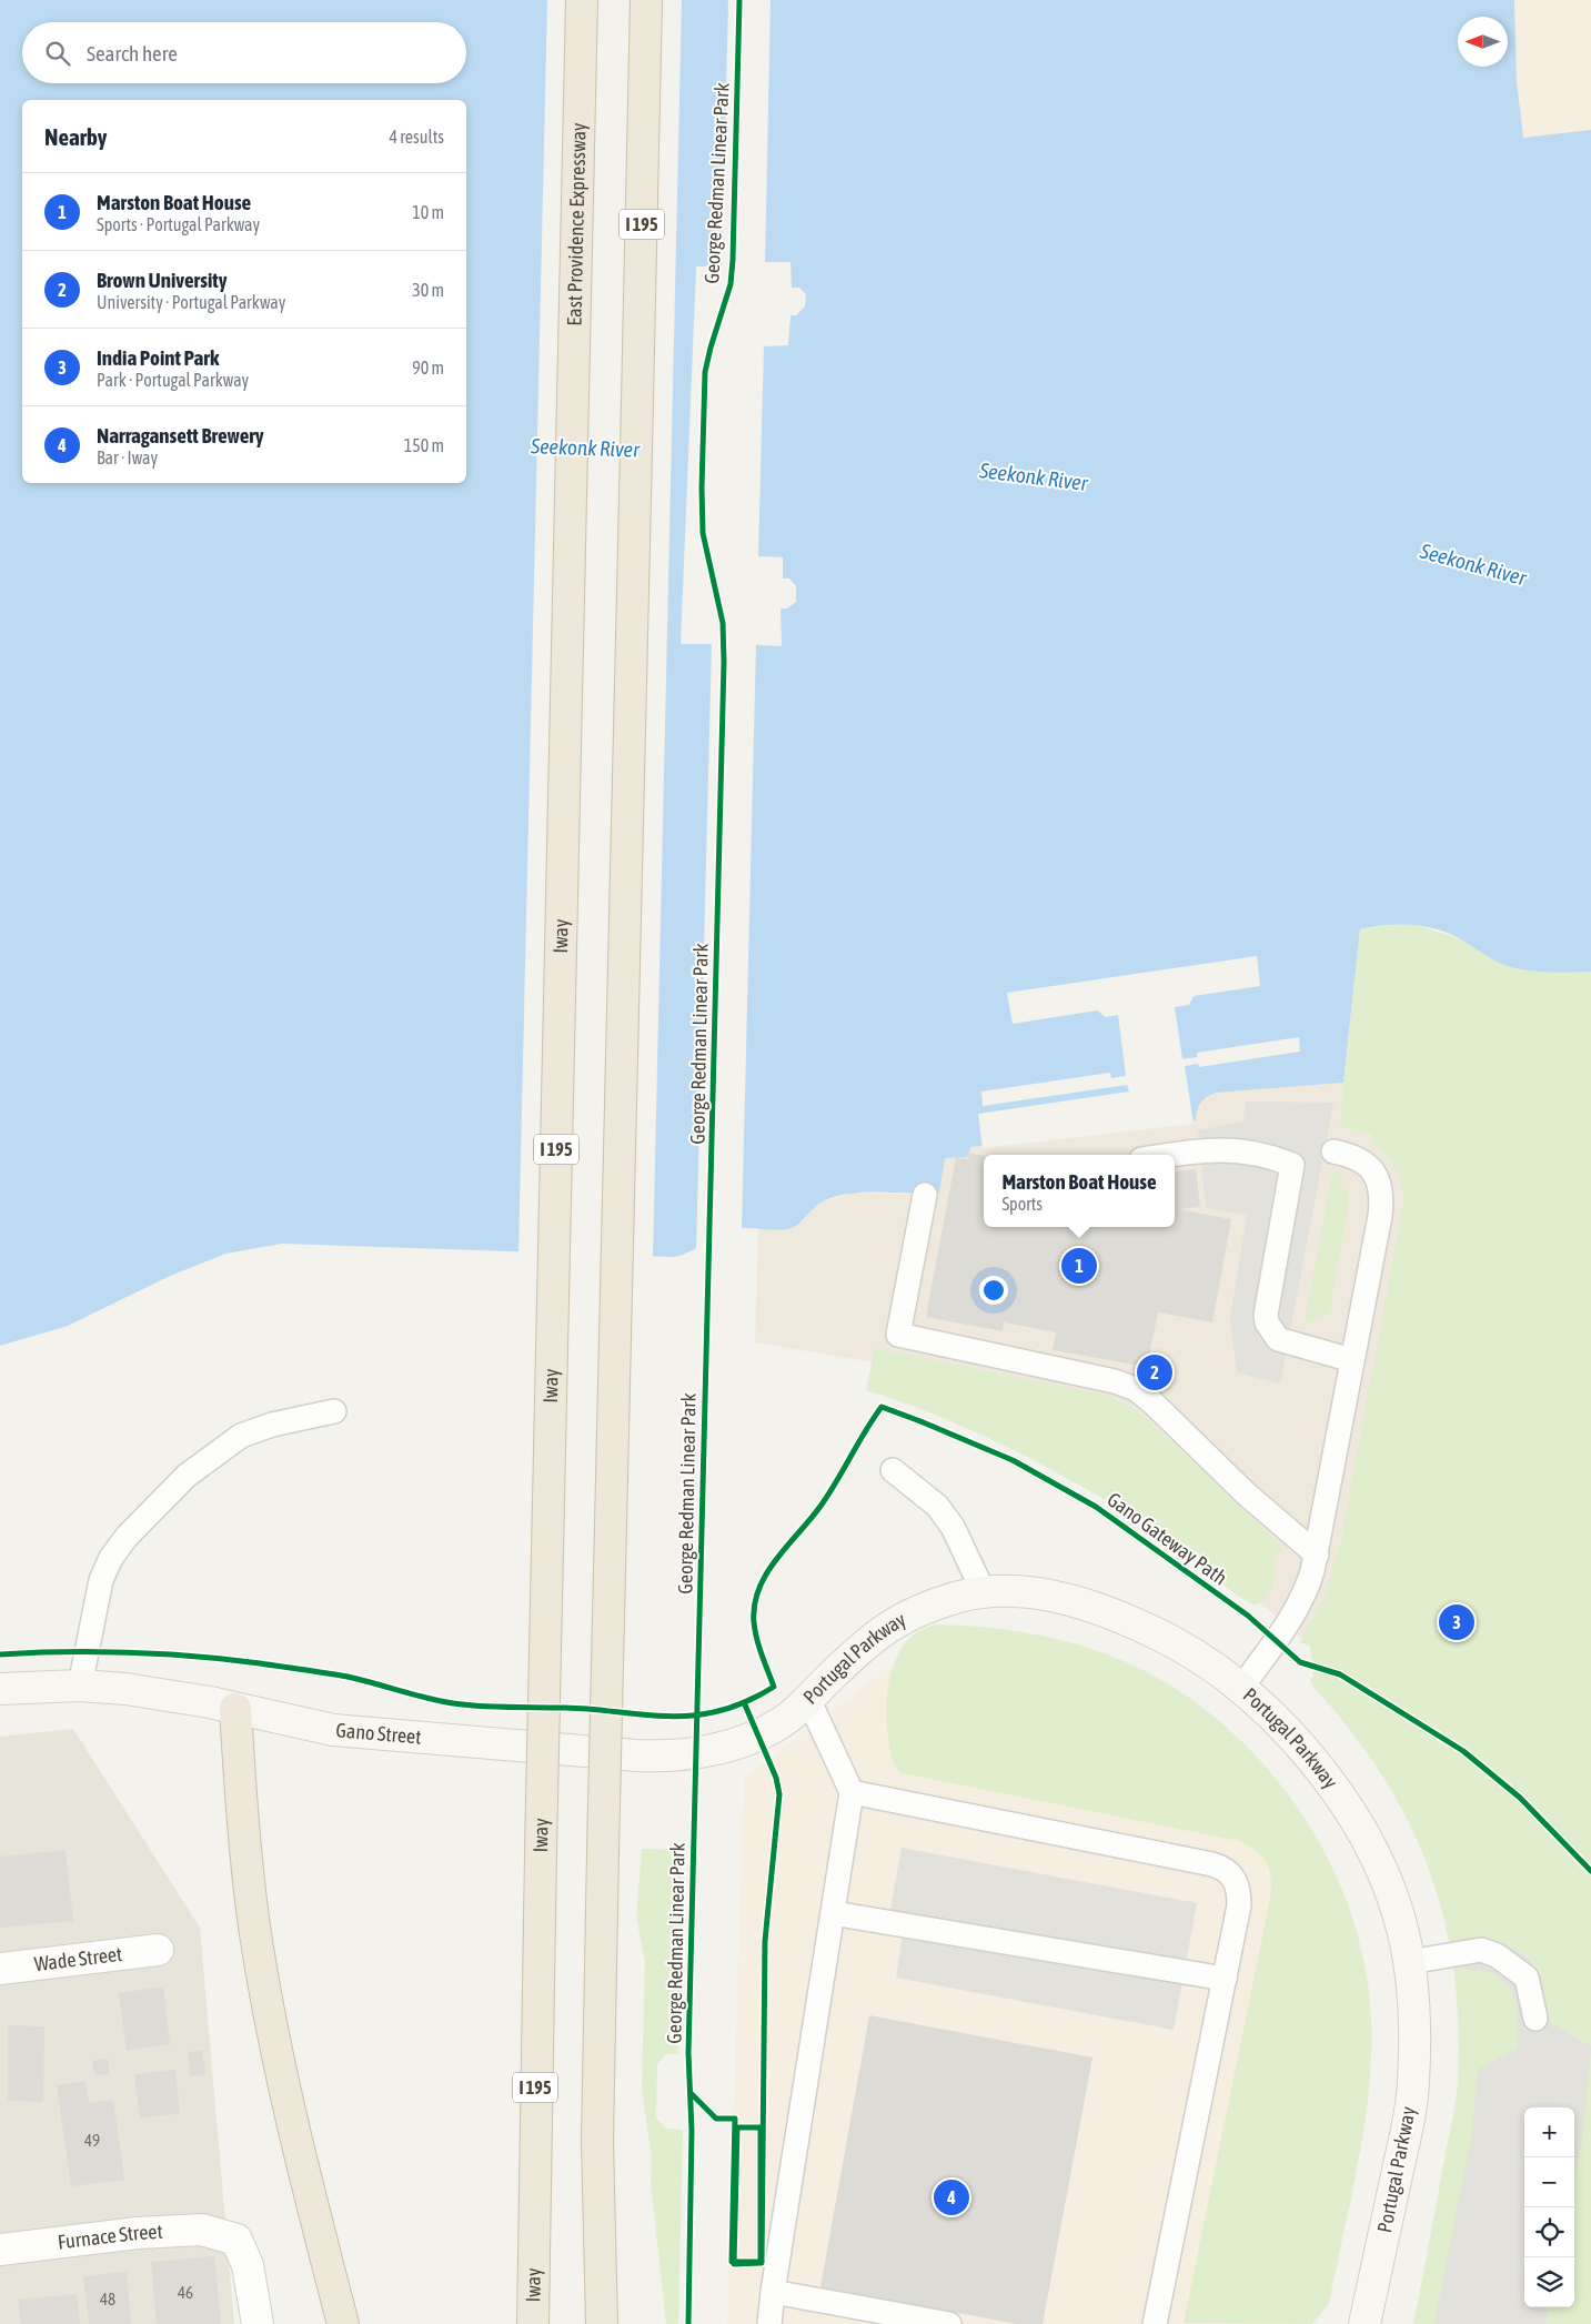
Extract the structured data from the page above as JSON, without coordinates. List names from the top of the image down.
{
  "streets": {
    "highway": ["East Providence Expressway", "I 195", "Iway"],
    "street": [
      "Portugal Parkway",
      "Gano Street",
      "Wade Street",
      "Furnace Street"
    ],
    "cycle path": ["George Redman Linear Park", "Gano Gateway Path"]
  },
  "crossings": [
    ["East Providence Expressway", "Iway"],
    ["Portugal Parkway", "Gano Street"]
  ],
  "water": ["Seekonk River"],
  "house_numbers": ["49", "46", "48"],
  "north": "left",
  "page": {
    "search": "Search here",
    "heading": ["Nearby", "4 results"],
    "list": [
      {
        "mark": "1",
        "name": "Marston Boat House",
        "note": "Sports · Portugal Parkway",
        "value": "10 m"
      },
      {
        "mark": "2",
        "name": "Brown University",
        "note": "University · Portugal Parkway",
        "value": "30 m"
      },
      {
        "mark": "3",
        "name": "India Point Park",
        "note": "Park · Portugal Parkway",
        "value": "90 m"
      },
      {
        "mark": "4",
        "name": "Narragansett Brewery",
        "note": "Bar · Iway",
        "value": "150 m"
      }
    ],
    "popup": ["Marston Boat House", "Sports"],
    "pins": [
      "1",
      "2",
      "3",
      "4"
    ],
    "map_buttons": ["+", "−"]
  }
}
